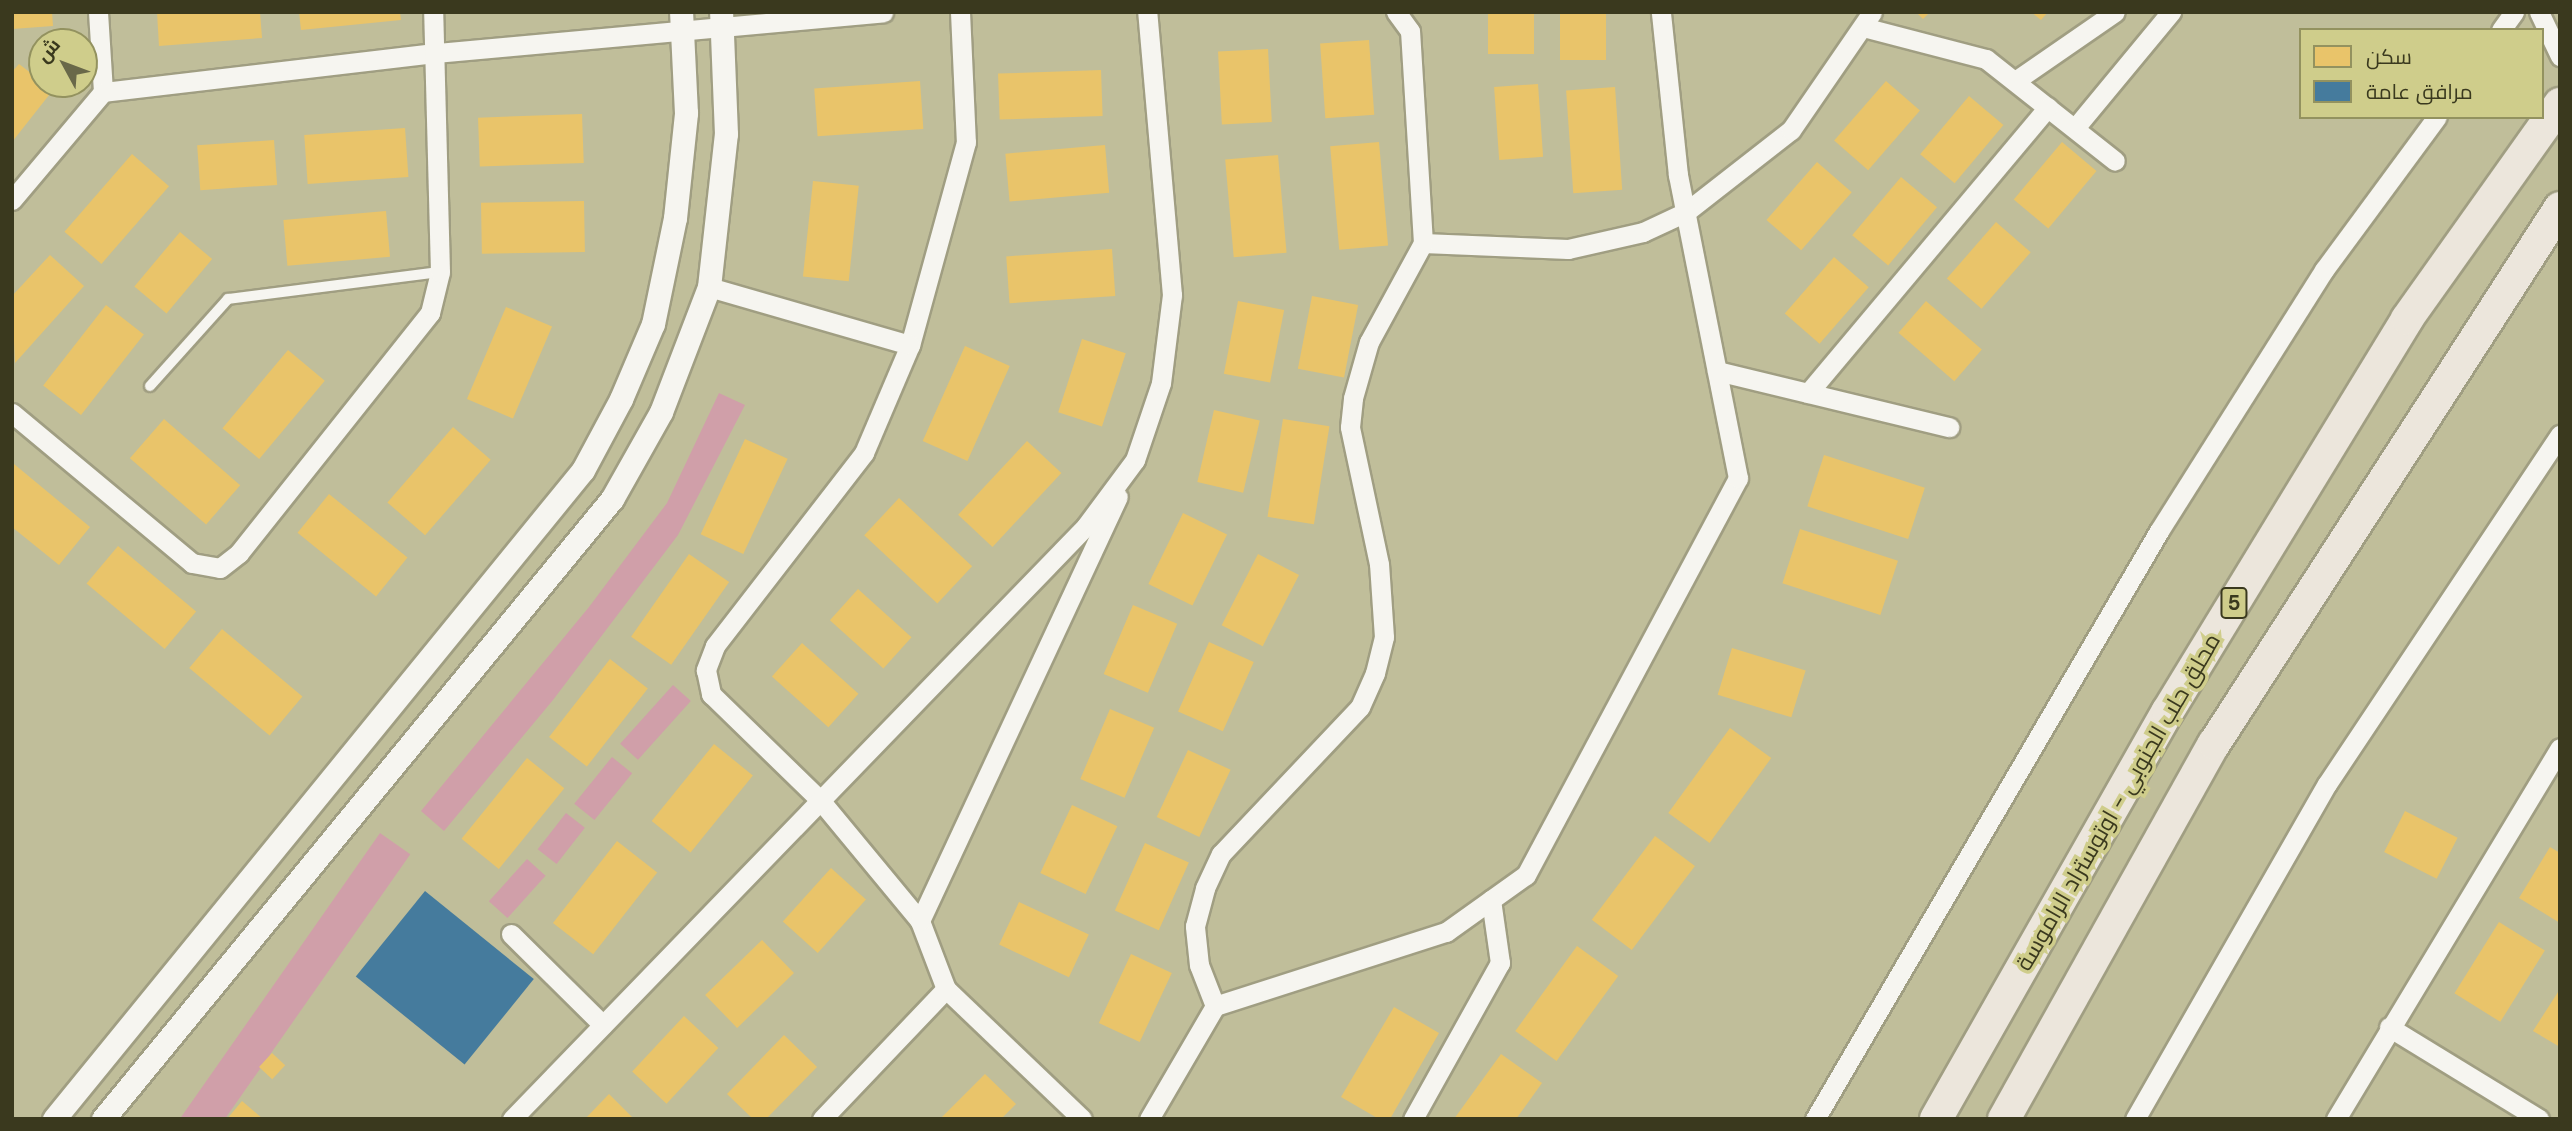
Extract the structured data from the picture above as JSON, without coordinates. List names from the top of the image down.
{
  "streets": {
    "highway": ["5", "محلق حلب الجنوبي - اوتوستراد الراموسة"]
  },
  "legend": ["سكن", "مرافق عامة"],
  "north": "top left"
}
